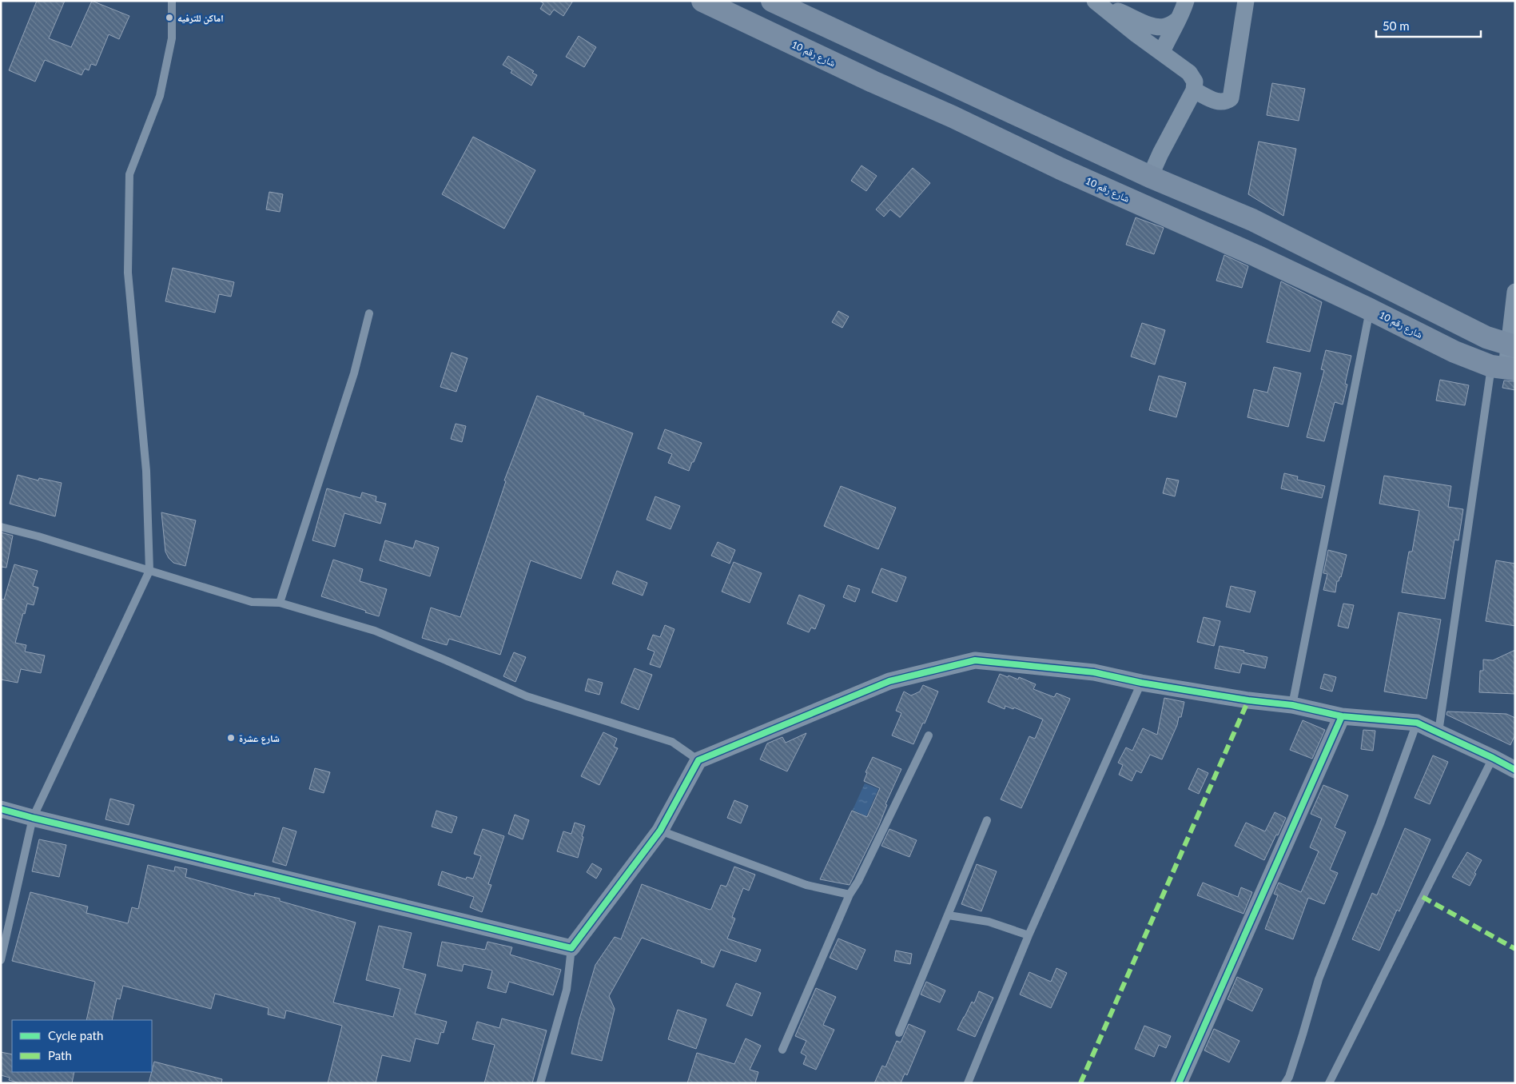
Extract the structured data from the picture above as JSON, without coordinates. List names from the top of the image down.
{
  "streets": {
    "main road": ["شارع رقم 10"]
  },
  "places": ["اماكن للترفيه", "شارع عشرة"],
  "legend": ["Cycle path", "Path"],
  "scale_bar": "50 m"
}
